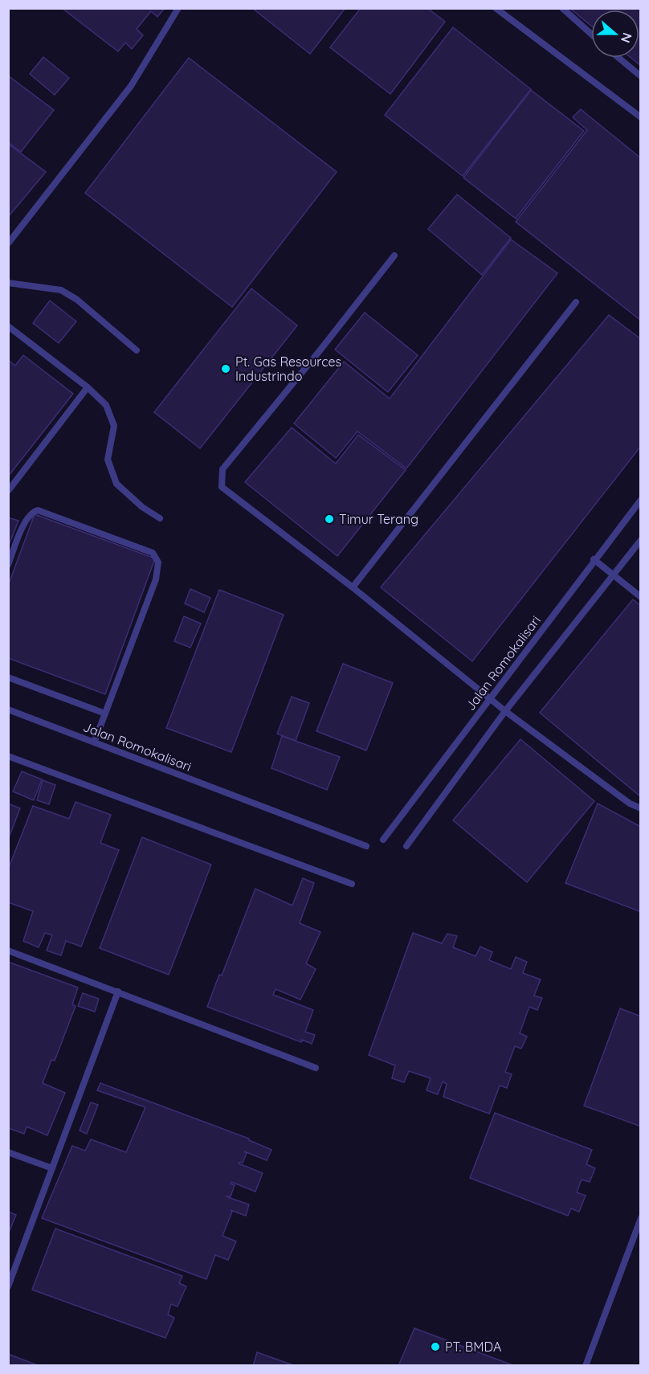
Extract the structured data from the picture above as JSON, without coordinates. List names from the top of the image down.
{
  "streets": {
    "lane": ["Jalan Romokalisari"]
  },
  "places": ["Pt. Gas Resources Industrindo", "Timur Terang", "PT. BMDA"],
  "north": "right"
}
